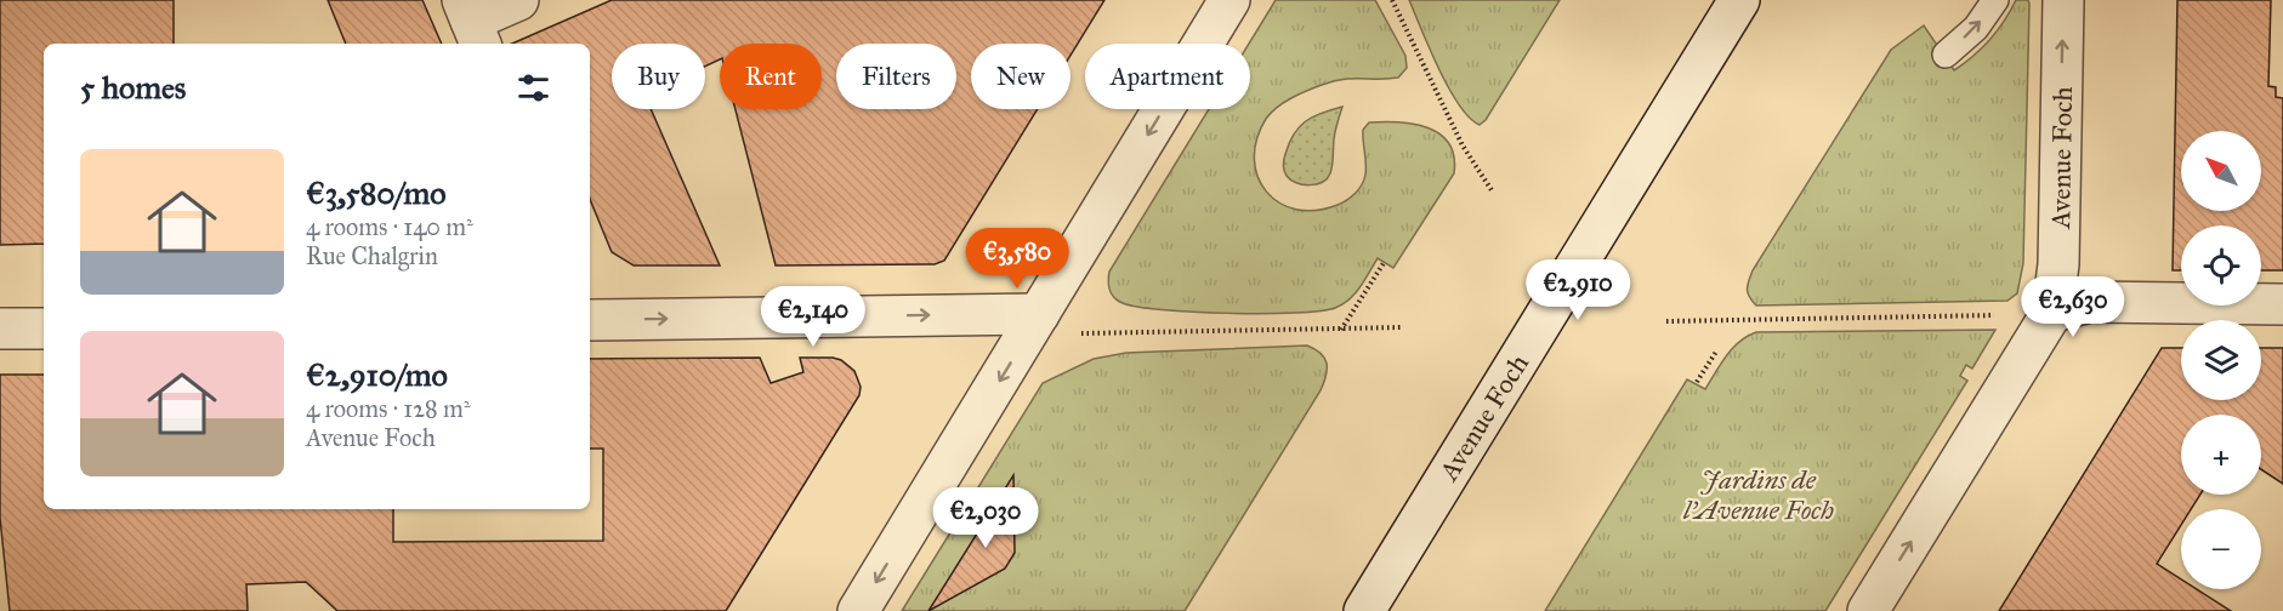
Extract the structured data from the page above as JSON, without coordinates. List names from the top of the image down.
{
  "streets": {
    "street": ["Avenue Foch"]
  },
  "one_way": ["Avenue Foch"],
  "parks": ["Jardins de l'Avenue Foch"],
  "north": "top left",
  "page": {
    "chip": [
      "Buy",
      "Rent",
      "Filters",
      "New",
      "Apartment"
    ],
    "heading": "5 homes",
    "map_buttons": ["+", "−"],
    "list": [
      {
        "name": "€3,580/mo",
        "note": "4 rooms · 140 m² · Rue Chalgrin"
      },
      {
        "name": "€2,910/mo",
        "note": "4 rooms · 128 m² · Avenue Foch"
      }
    ],
    "price": [
      "€3,580",
      "€2,910",
      "€2,630",
      "€2,140",
      "€2,030"
    ]
  }
}
